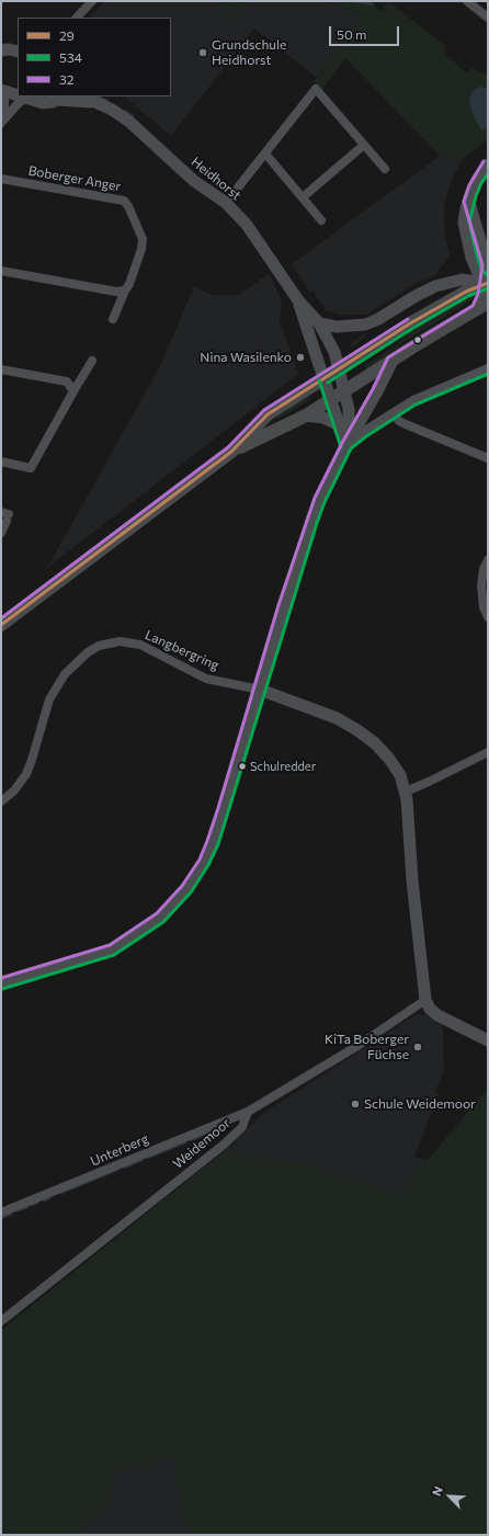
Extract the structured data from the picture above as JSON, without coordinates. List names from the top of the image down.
{
  "streets": {
    "street": [
      "Boberger Anger",
      "Heidhorst",
      "Langbergring",
      "Weidemoor",
      "Unterberg"
    ]
  },
  "crossings": [
    ["Weidemoor", "Unterberg"]
  ],
  "places": [
    "Grundschule Heidhorst",
    "Nina Wasilenko",
    "Schulredder",
    "KiTa Boberger Füchse",
    "Schule Weidemoor"
  ],
  "lines": ["transit line 32", "transit line 534", "transit line 29"],
  "legend": ["29", "534", "32"],
  "scale_bar": "50 m",
  "north": "top left"
}
